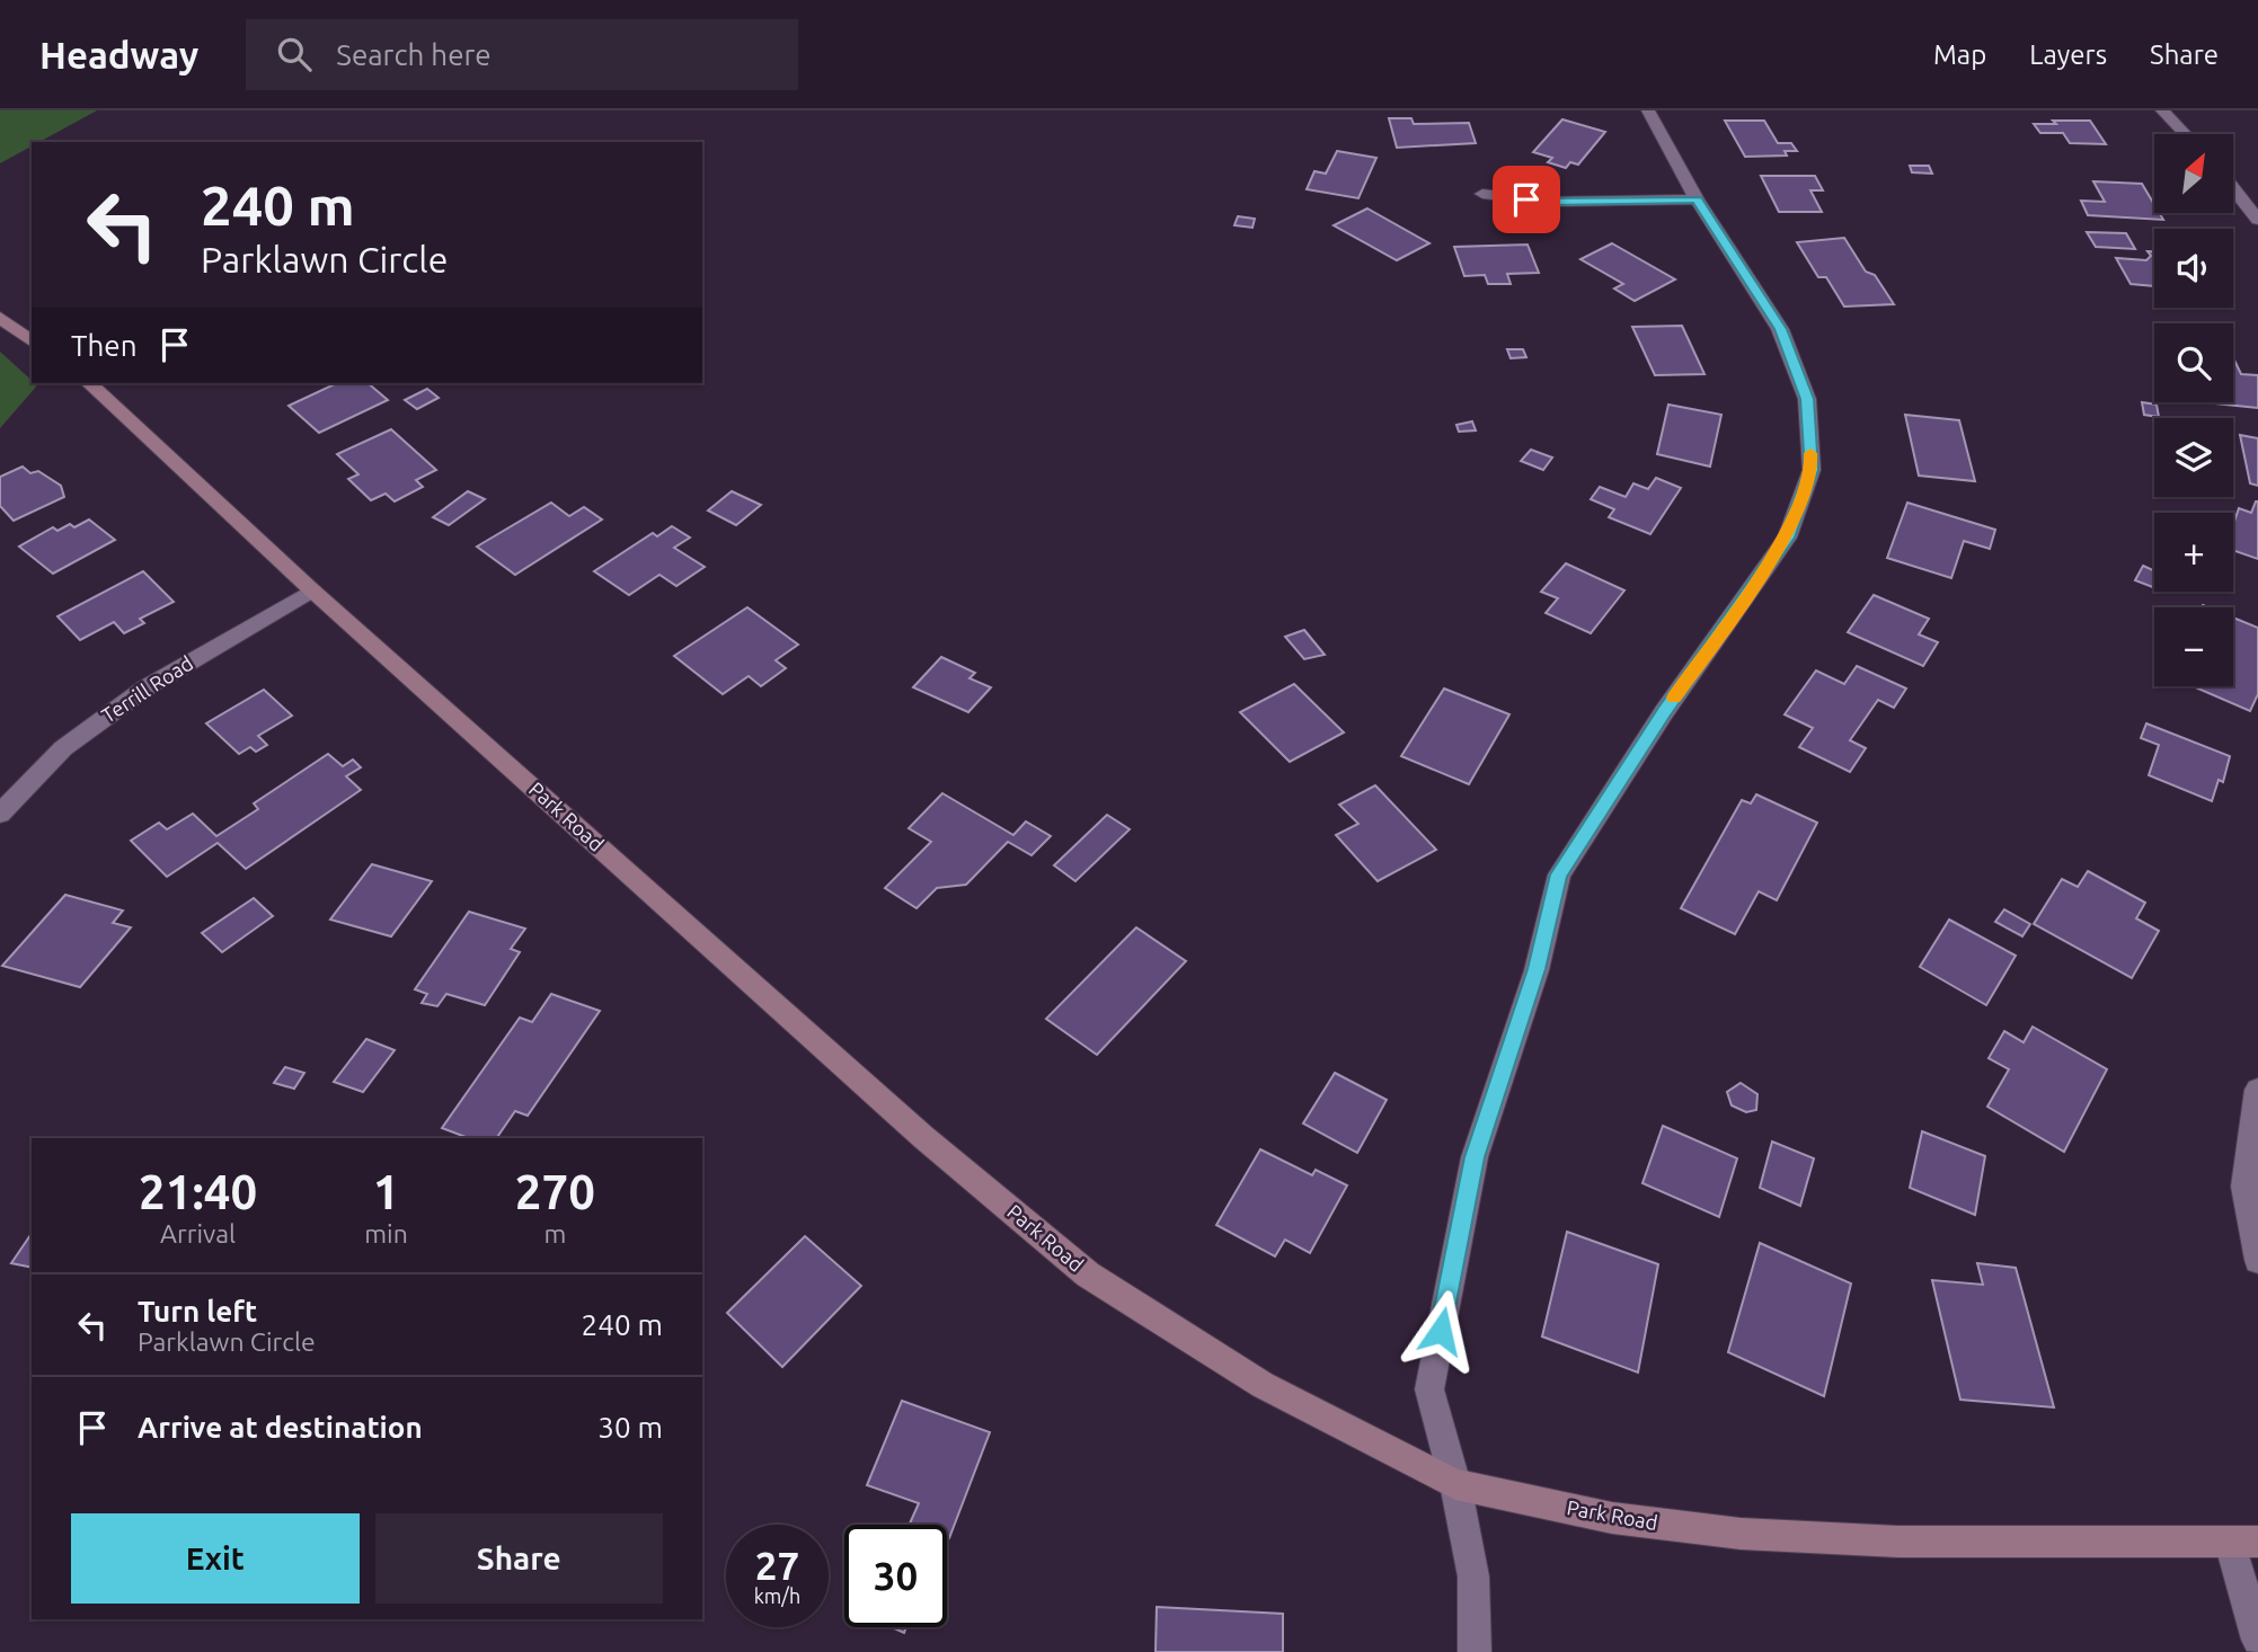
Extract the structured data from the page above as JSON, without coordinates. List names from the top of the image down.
{
  "streets": {
    "main road": ["Park Road"],
    "street": ["Terrill Road"]
  },
  "crossings": [
    ["Terrill Road", "Park Road"]
  ],
  "north": "top right",
  "page": {
    "header": "Headway",
    "search": "Search here",
    "nav": ["Map", "Layers", "Share"],
    "map_buttons": ["+", "−"],
    "turn": ["240 m", "Parklawn Circle"],
    "then": "Then",
    "eta": [
      "21:40",
      "Arrival",
      "1",
      "min",
      "270",
      "m"
    ],
    "list": [
      {
        "name": "Turn left",
        "note": "Parklawn Circle",
        "value": "240 m"
      },
      {
        "name": "Arrive at destination",
        "value": "30 m"
      }
    ],
    "buttons": ["Exit", "Share"],
    "speed": "27 km/h",
    "limit": "30"
  }
}
